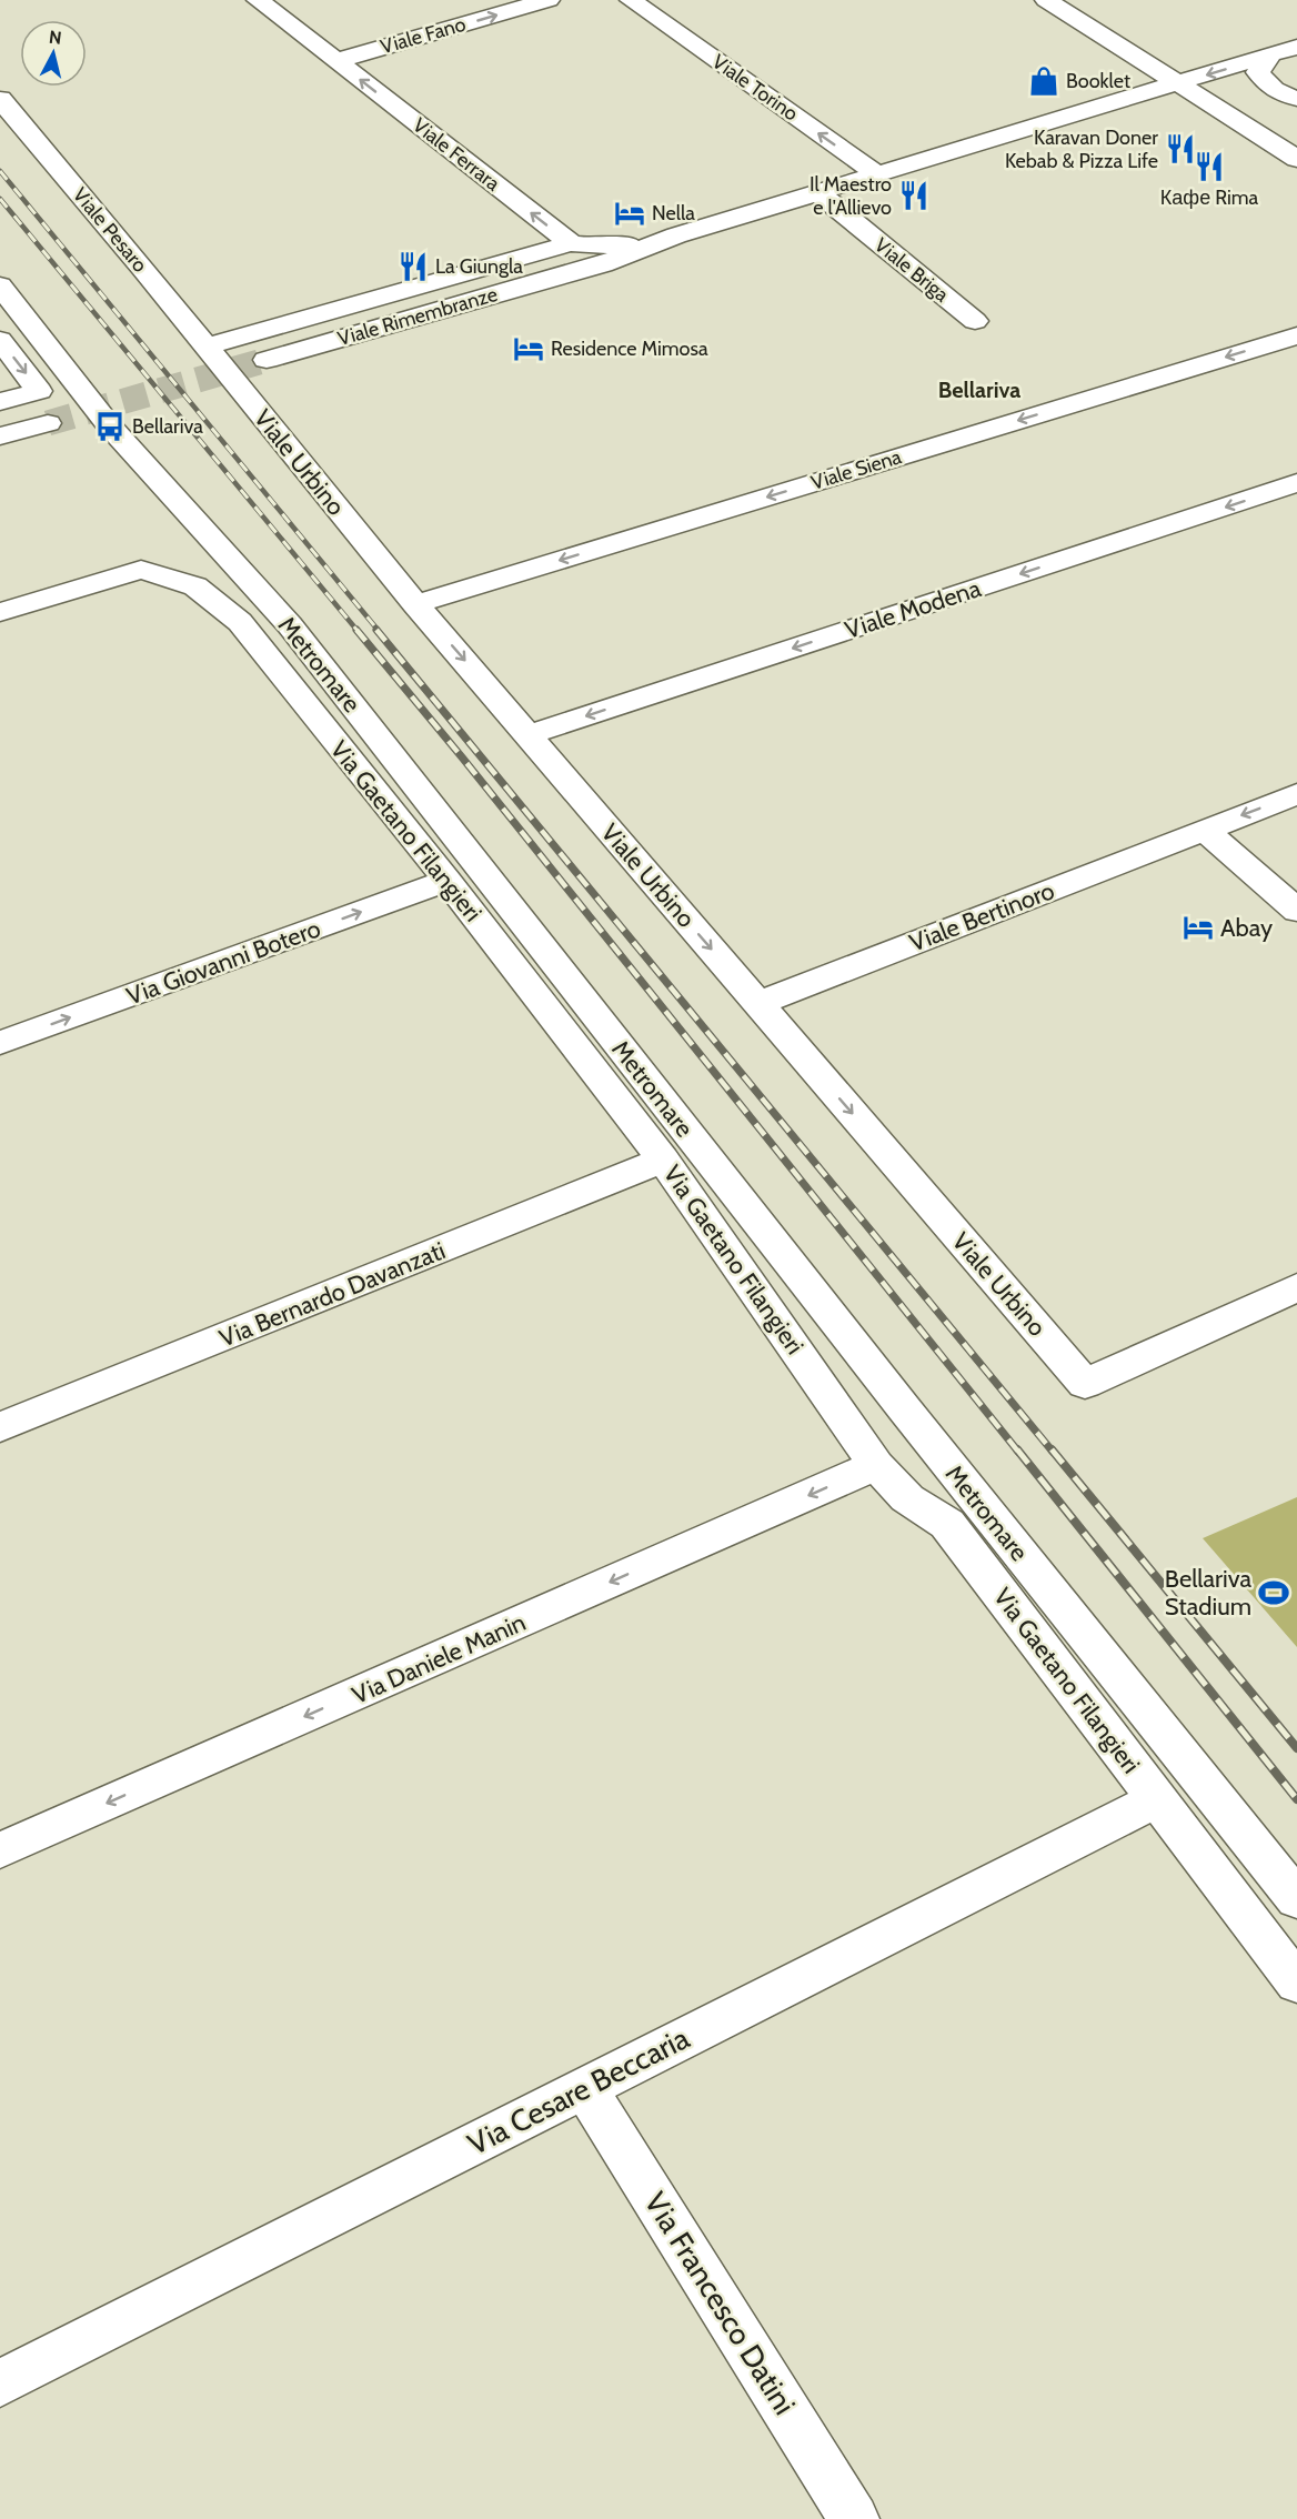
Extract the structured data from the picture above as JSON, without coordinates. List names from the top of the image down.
{
  "streets": {
    "street": [
      "Viale Fano",
      "Viale Torino",
      "Viale Ferrara",
      "Viale Pesaro",
      "Viale Briga",
      "Viale Rimembranze",
      "Viale Urbino",
      "Viale Siena",
      "Viale Modena",
      "Metromare",
      "Via Gaetano Filangieri",
      "Viale Bertinoro",
      "Via Giovanni Botero",
      "Via Bernardo Davanzati",
      "Via Daniele Manin",
      "Via Cesare Beccaria",
      "Via Francesco Datini"
    ]
  },
  "crossings": [
    ["Viale Fano", "Viale Ferrara"],
    ["Viale Torino", "Viale Rimembranze"],
    ["Viale Ferrara", "Viale Rimembranze"],
    ["Viale Pesaro", "Viale Urbino"],
    ["Viale Briga", "Viale Rimembranze"],
    ["Viale Urbino", "Viale Siena"],
    ["Viale Urbino", "Viale Modena"],
    ["Viale Urbino", "Viale Bertinoro"],
    ["Via Gaetano Filangieri", "Via Giovanni Botero"],
    ["Via Gaetano Filangieri", "Via Bernardo Davanzati"],
    ["Via Gaetano Filangieri", "Via Daniele Manin"],
    ["Via Gaetano Filangieri", "Via Cesare Beccaria"],
    ["Via Cesare Beccaria", "Via Francesco Datini"]
  ],
  "one_way": [
    "Viale Torino",
    "Viale Ferrara",
    "Viale Urbino",
    "Viale Modena",
    "Via Giovanni Botero",
    "Via Daniele Manin"
  ],
  "districts": ["Bellariva"],
  "places": {
    "shop": ["Booklet"],
    "restaurant": [
      "Karavan Doner Kebab & Pizza Life",
      "Кафе Rima",
      "Il Maestro e l'Allievo",
      "La Giungla"
    ],
    "hotel": ["Nella", "Residence Mimosa", "Abay"],
    "bus stop": ["Bellariva"],
    "sports": ["Bellariva Stadium"]
  },
  "north": "top"
}
